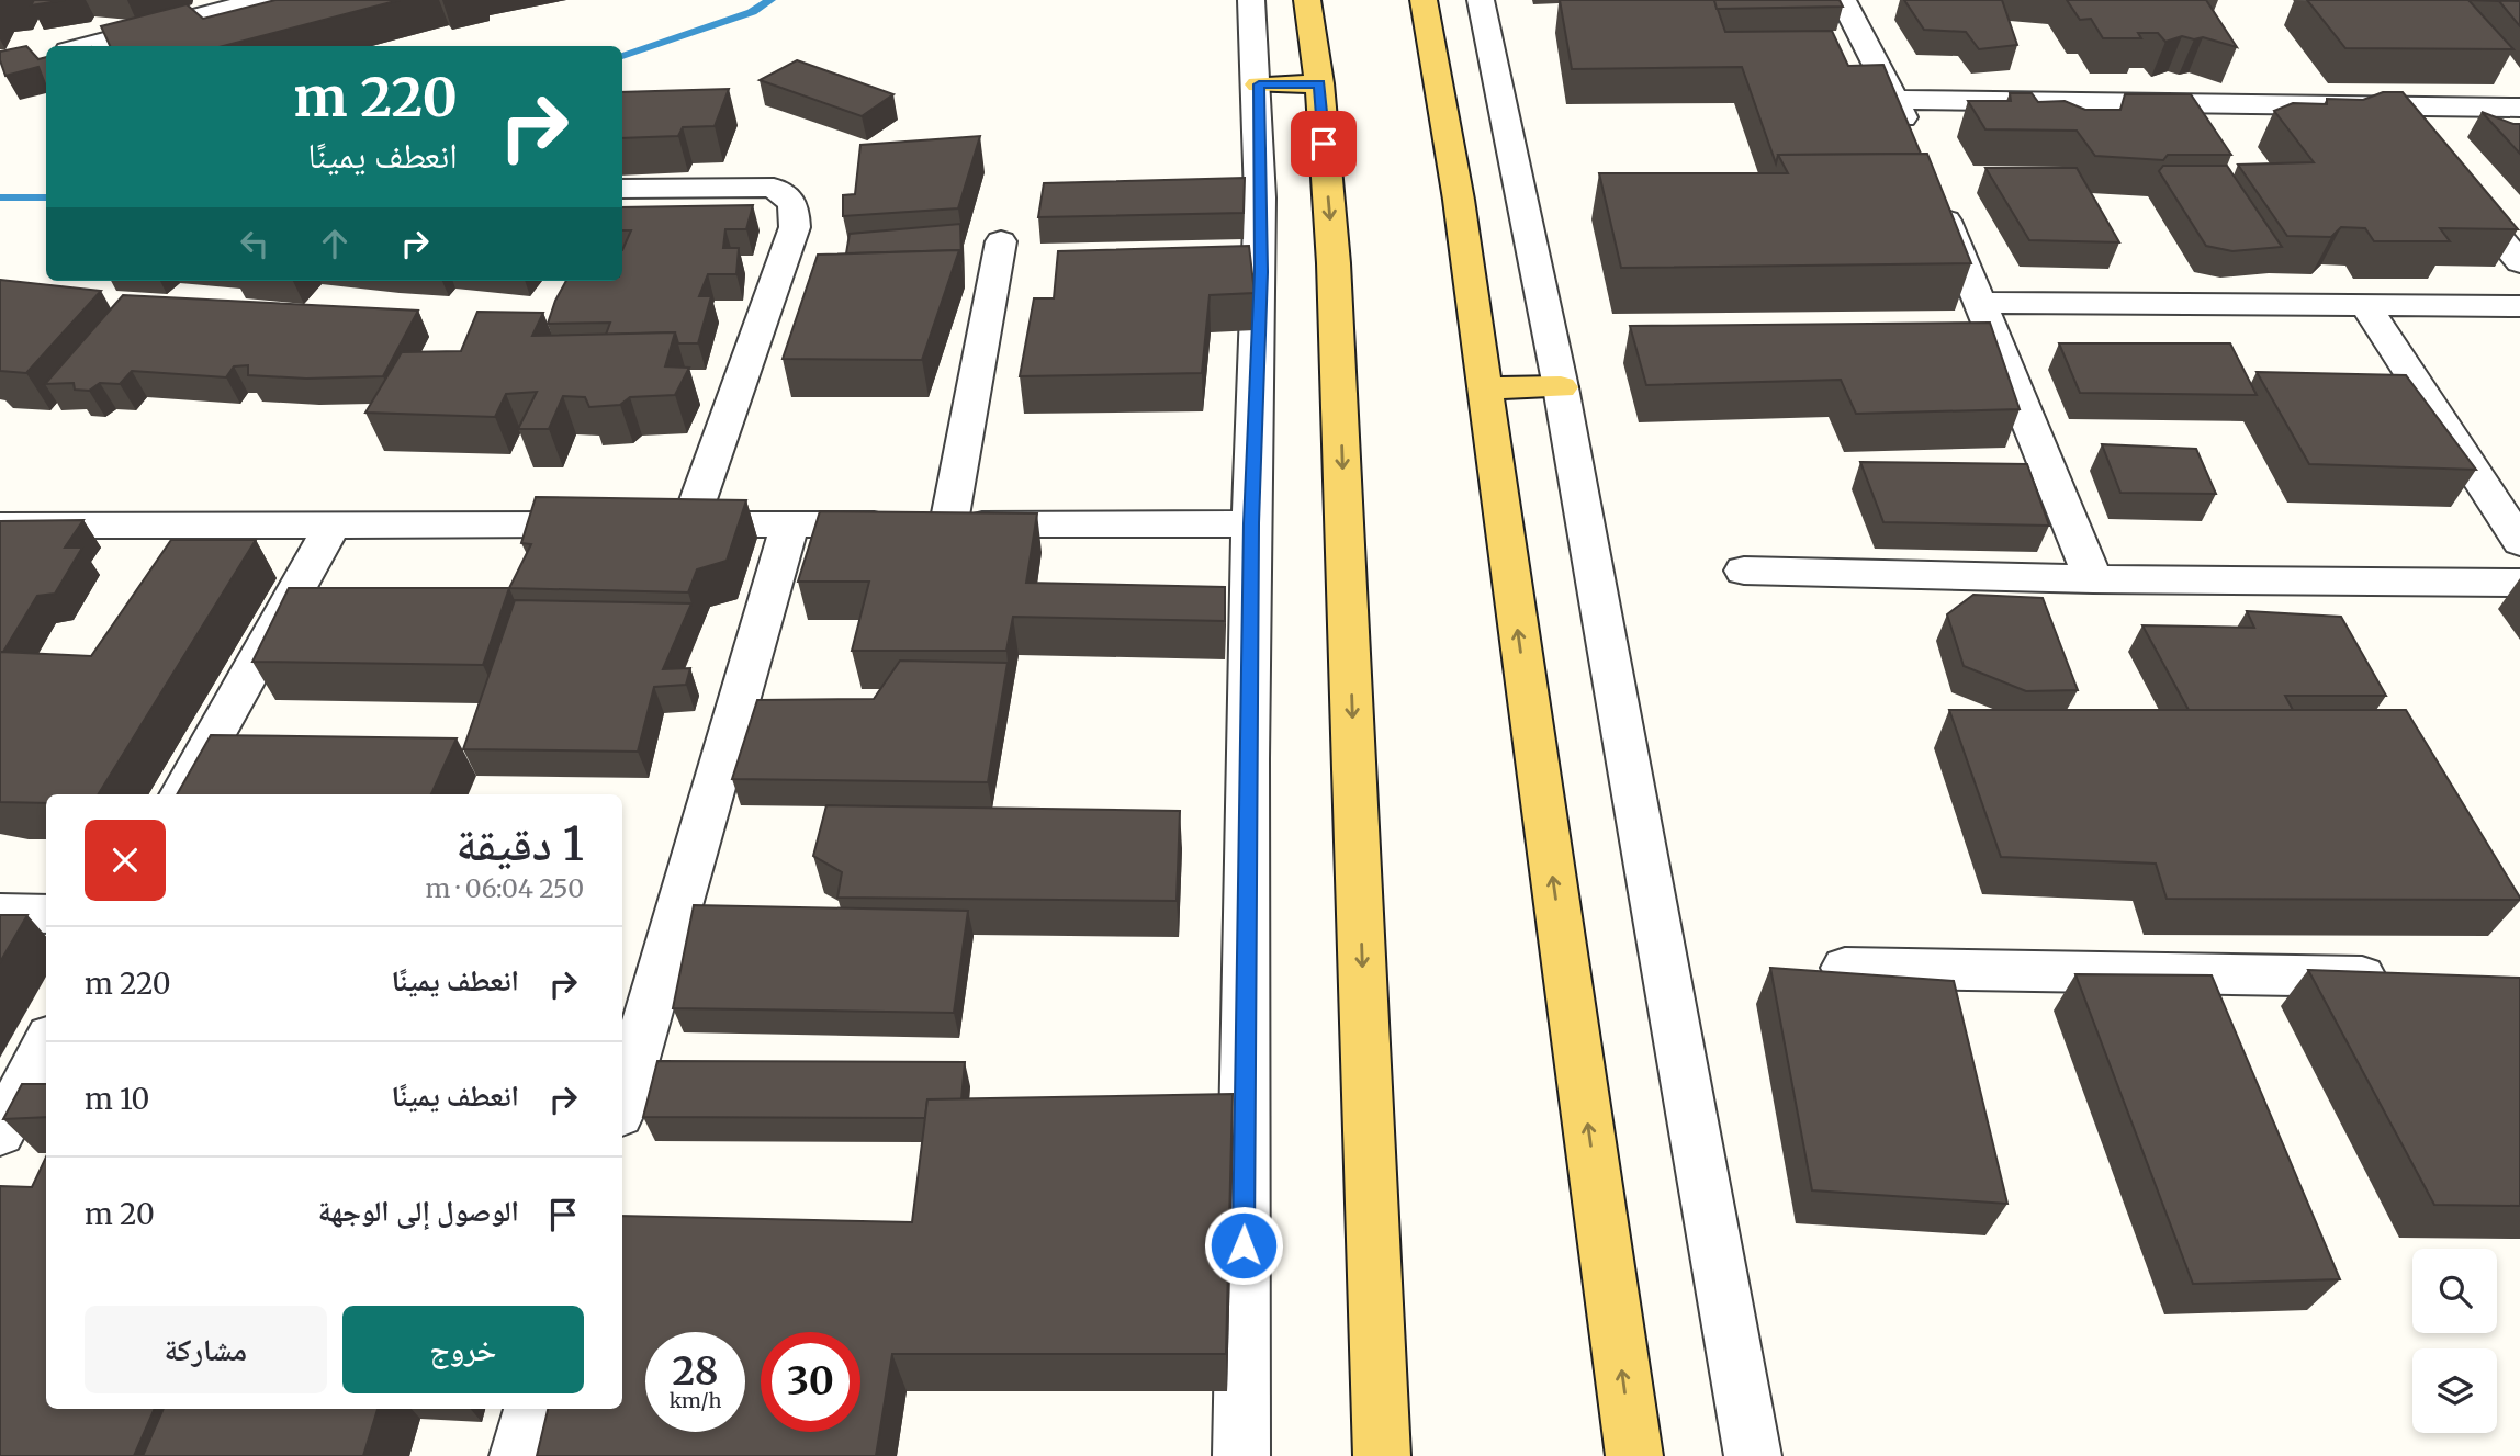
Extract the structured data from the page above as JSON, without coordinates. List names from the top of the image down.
{
  "page": {
    "turn": ["220 m", "انعطف يمينًا"],
    "heading": ["1 دقيقة", "250 m · 06:04"],
    "list": [
      {
        "name": "انعطف يمينًا",
        "value": "220 m"
      },
      {
        "name": "انعطف يمينًا",
        "value": "10 m"
      },
      {
        "name": "الوصول إلى الوجهة",
        "value": "20 m"
      }
    ],
    "buttons": ["خروج", "مشاركة"],
    "speed": "28 km/h",
    "limit": "30"
  }
}
